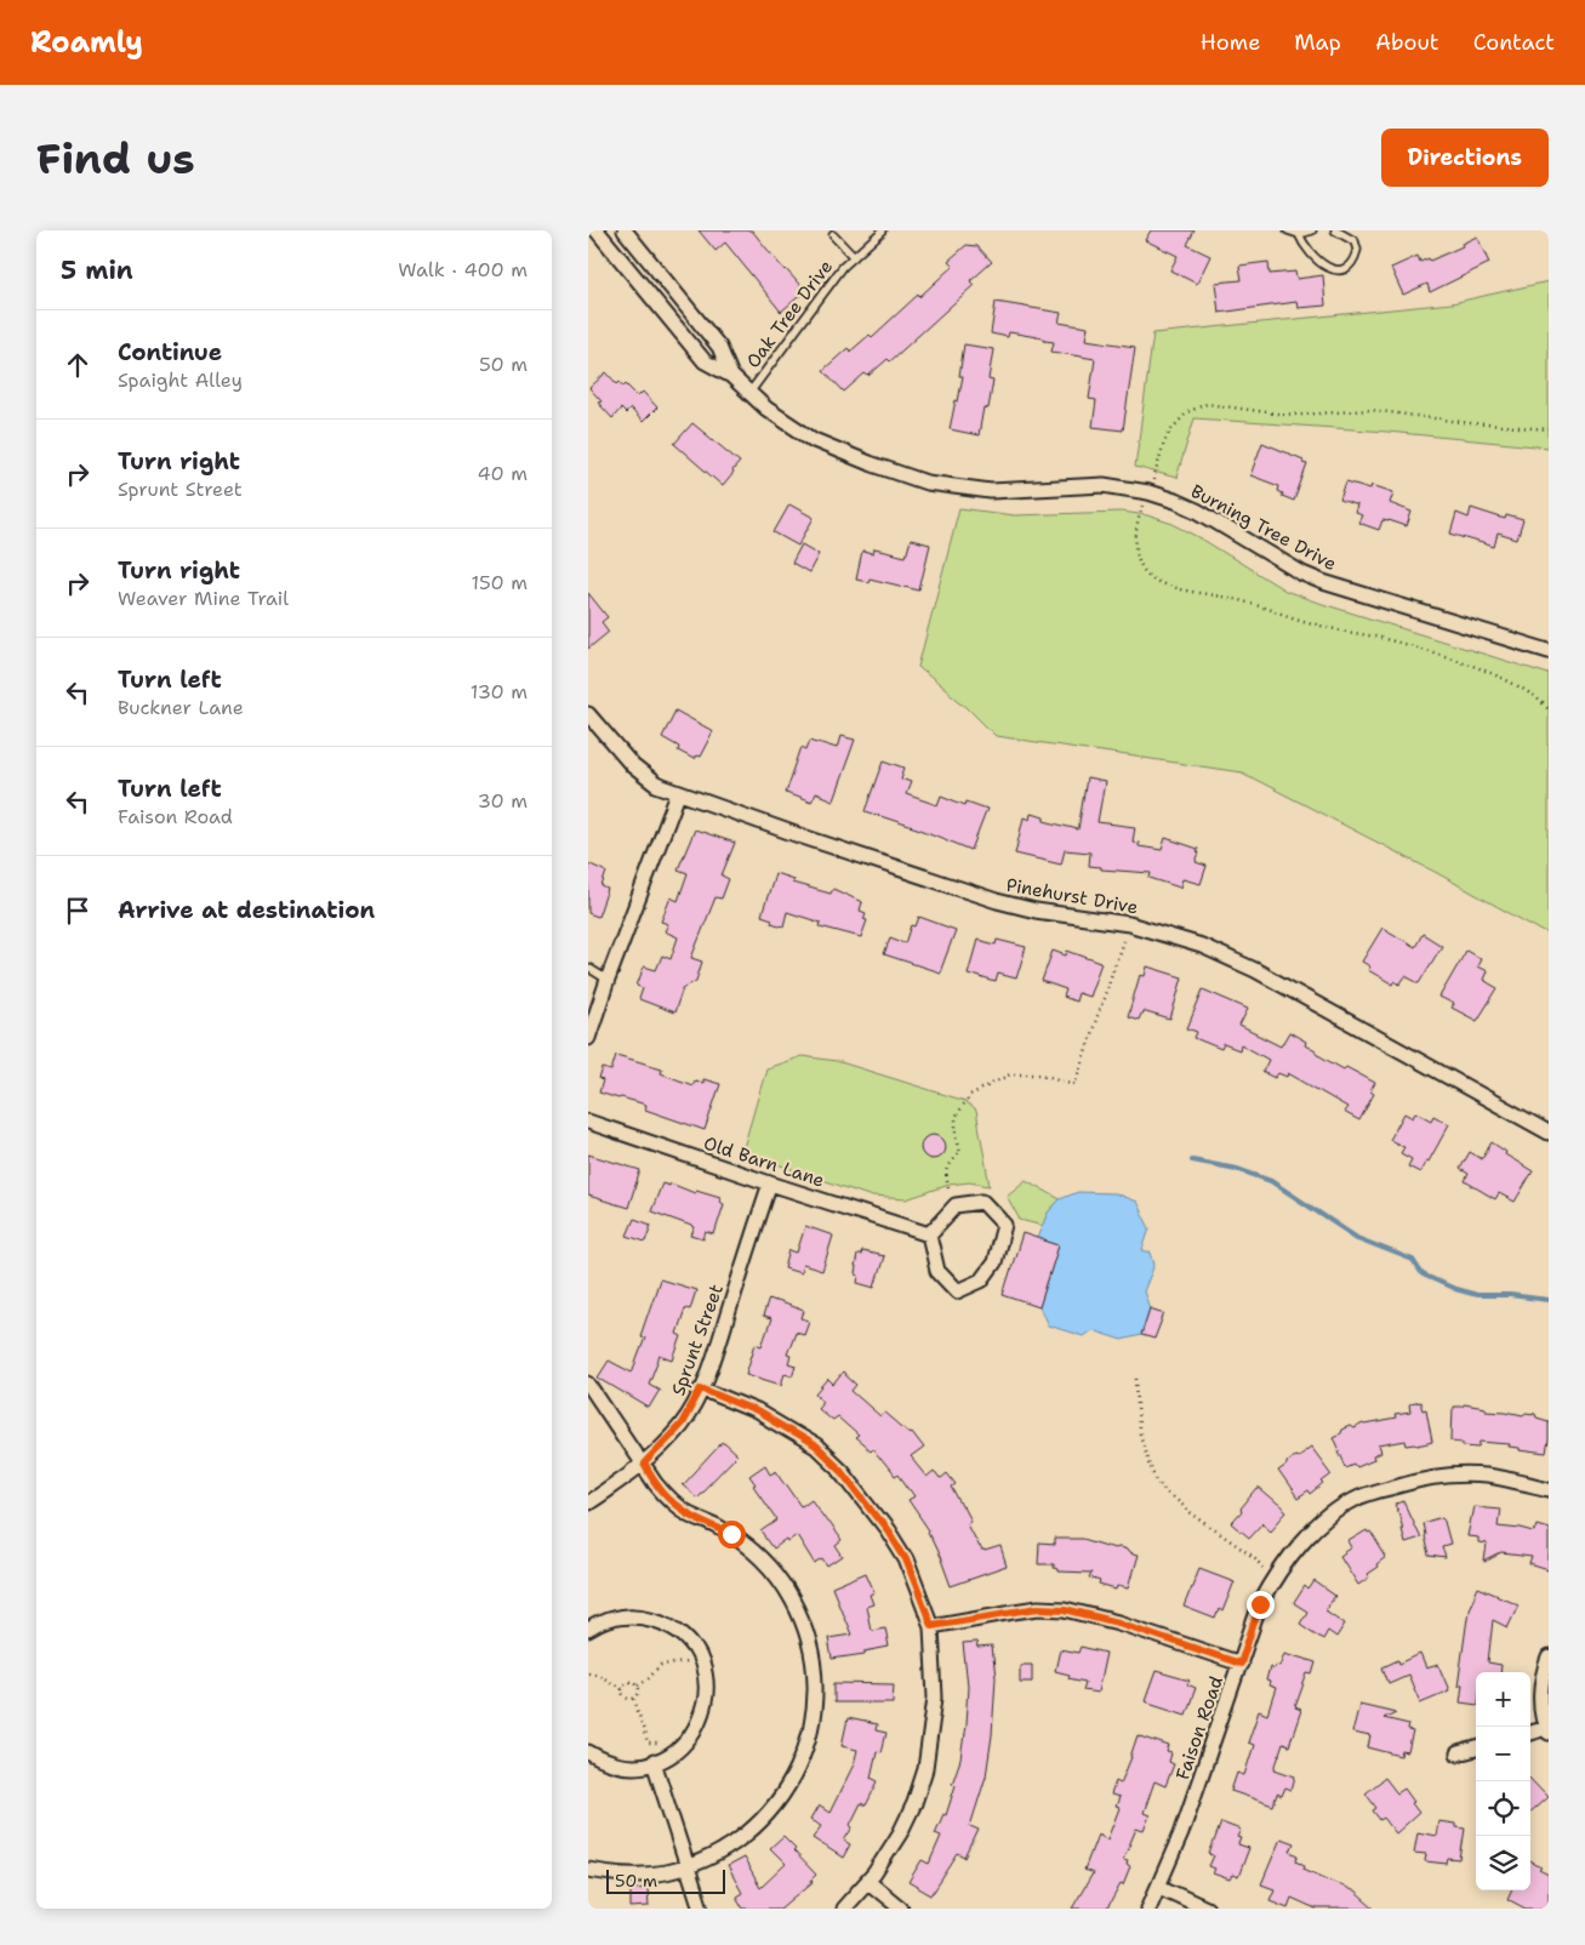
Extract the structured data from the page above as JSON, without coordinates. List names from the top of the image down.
{
  "streets": {
    "street": [
      "Burning Tree Drive",
      "Pinehurst Drive",
      "Old Barn Lane",
      "Sprunt Street",
      "Faison Road"
    ],
    "lane": ["Oak Tree Drive"]
  },
  "crossings": [
    ["Oak Tree Drive", "Burning Tree Drive"],
    ["Old Barn Lane", "Sprunt Street"]
  ],
  "scale_bar": "50 m",
  "page": {
    "header": "Roamly",
    "nav": [
      "Home",
      "Map",
      "About",
      "Contact"
    ],
    "buttons": "Directions",
    "title": "Find us",
    "heading": ["5 min", "Walk · 400 m"],
    "list": [
      ["Continue", "Spaight Alley", "50 m"],
      ["Turn right", "Sprunt Street", "40 m"],
      ["Turn right", "Weaver Mine Trail", "150 m"],
      ["Turn left", "Buckner Lane", "130 m"],
      ["Turn left", "Faison Road", "30 m"],
      "Arrive at destination"
    ],
    "map_buttons": ["+", "−"],
    "scale": "50 m"
  }
}
